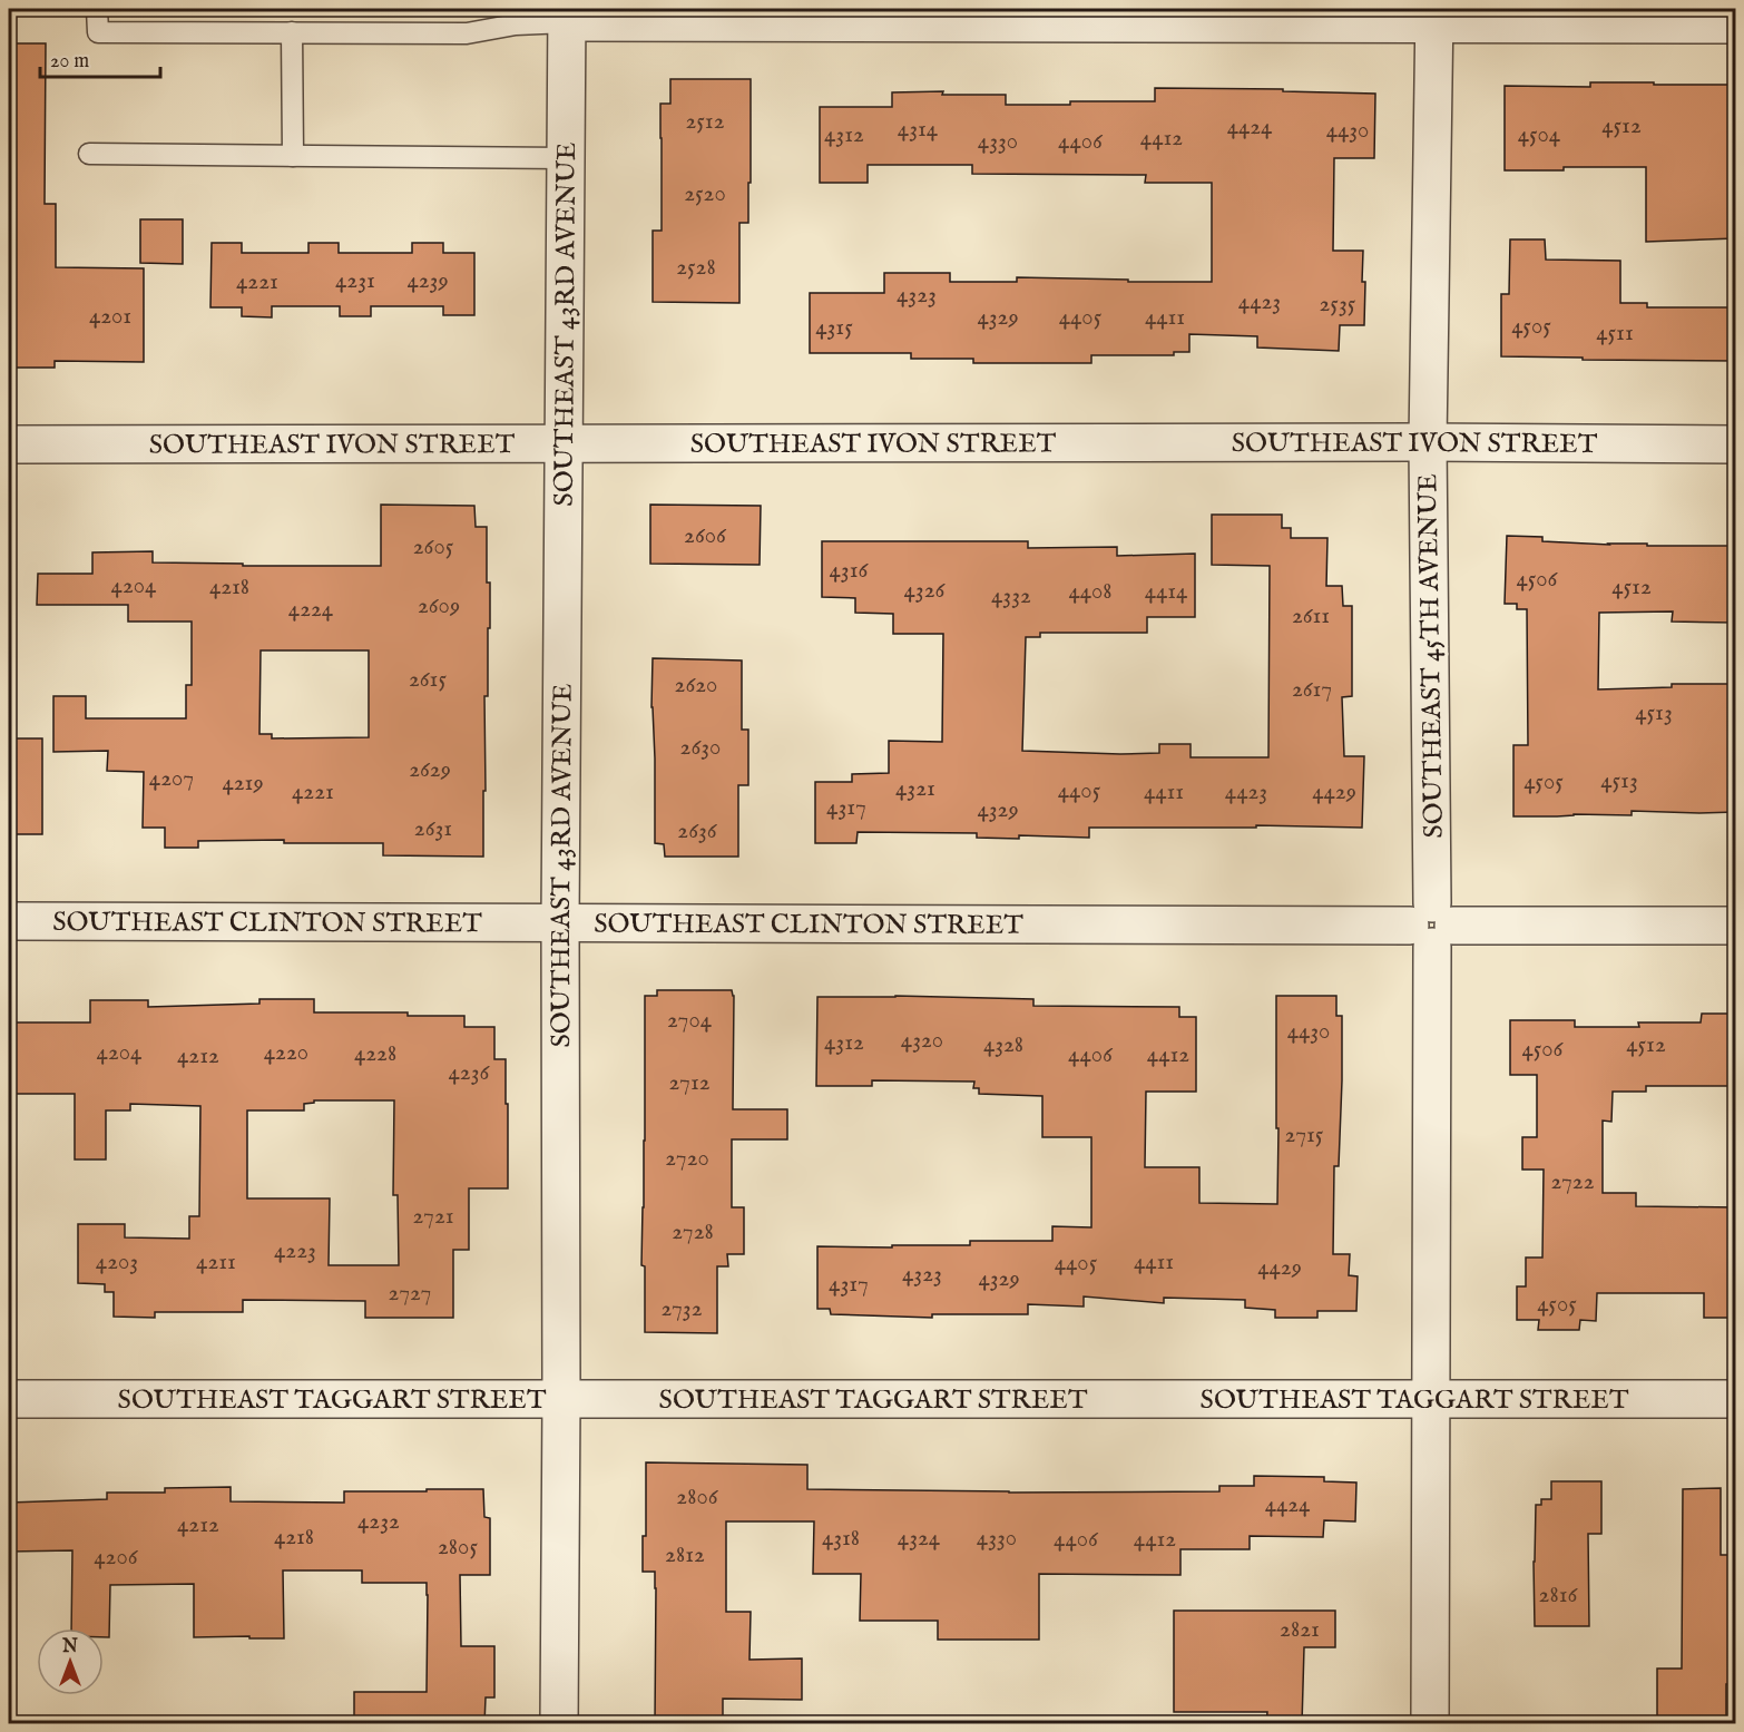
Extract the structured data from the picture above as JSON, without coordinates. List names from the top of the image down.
{
  "streets": {
    "street": [
      "SOUTHEAST 43RD AVENUE",
      "SOUTHEAST IVON STREET",
      "SOUTHEAST 45TH AVENUE",
      "SOUTHEAST CLINTON STREET",
      "SOUTHEAST TAGGART STREET"
    ]
  },
  "crossings": [
    ["SOUTHEAST 43RD AVENUE", "SOUTHEAST IVON STREET"],
    ["SOUTHEAST 43RD AVENUE", "SOUTHEAST CLINTON STREET"],
    ["SOUTHEAST 43RD AVENUE", "SOUTHEAST TAGGART STREET"],
    ["SOUTHEAST IVON STREET", "SOUTHEAST 45TH AVENUE"],
    ["SOUTHEAST 45TH AVENUE", "SOUTHEAST CLINTON STREET"],
    ["SOUTHEAST 45TH AVENUE", "SOUTHEAST TAGGART STREET"]
  ],
  "house_numbers": [
    "2512",
    "4512",
    "4424",
    "4314",
    "4430",
    "4312",
    "4504",
    "4412",
    "4330",
    "4406",
    "2520",
    "2528",
    "4231",
    "4239",
    "4221",
    "4323",
    "4423",
    "2535",
    "4201",
    "4329",
    "4405",
    "4411",
    "4505",
    "4315",
    "4511",
    "2606",
    "2605",
    "4316",
    "4506",
    "4204",
    "4218",
    "4512",
    "4326",
    "4408",
    "4414",
    "4332",
    "2609",
    "4224",
    "2611",
    "2615",
    "2620",
    "2617",
    "4513",
    "2630",
    "2629",
    "4207",
    "4513",
    "4505",
    "4219",
    "4321",
    "4405",
    "4221",
    "4411",
    "4423",
    "4429",
    "4317",
    "4329",
    "2631",
    "2636",
    "2704",
    "4430",
    "4320",
    "4312",
    "4328",
    "4512",
    "4506",
    "4204",
    "4220",
    "4228",
    "4406",
    "4412",
    "4212",
    "4236",
    "2712",
    "2715",
    "2720",
    "2722",
    "2721",
    "2728",
    "4223",
    "4203",
    "4211",
    "4411",
    "4405",
    "4429",
    "4323",
    "4329",
    "4317",
    "2727",
    "4505",
    "2732",
    "2806",
    "4424",
    "4232",
    "4212",
    "4218",
    "4318",
    "4324",
    "4330",
    "4406",
    "4412",
    "2805",
    "2812",
    "4206",
    "2816",
    "2821"
  ],
  "scale_bar": "20 m",
  "north": "top"
}
